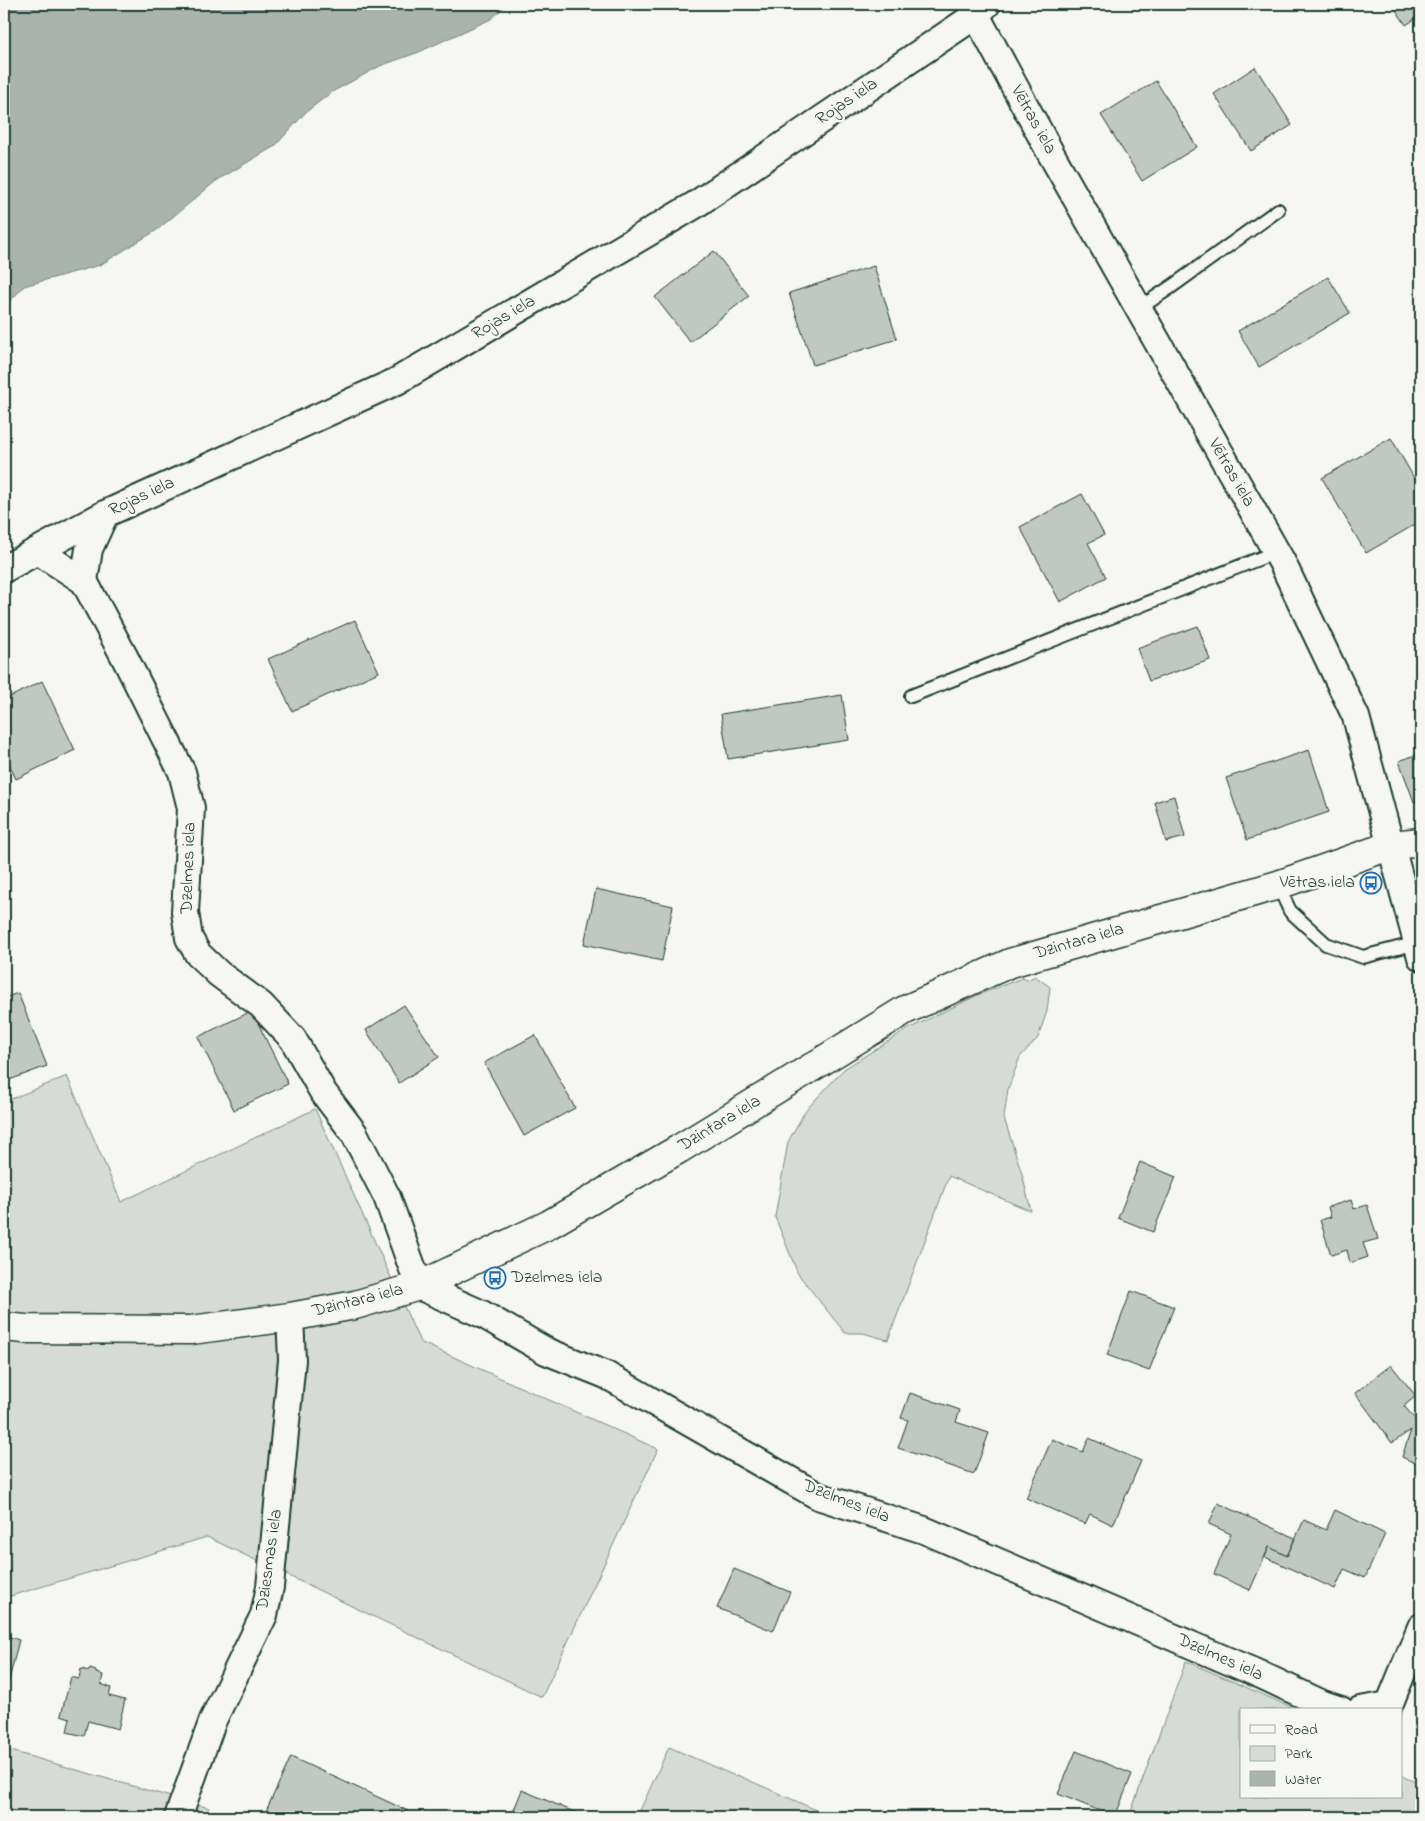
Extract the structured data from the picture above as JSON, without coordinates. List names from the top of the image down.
{
  "streets": {
    "street": [
      "Rojas iela",
      "Vētras iela",
      "Dzelmes iela",
      "Dzintara iela",
      "Dziesmas iela"
    ]
  },
  "crossings": [
    ["Rojas iela", "Vētras iela"],
    ["Rojas iela", "Dzelmes iela"],
    ["Vētras iela", "Dzintara iela"],
    ["Dzelmes iela", "Dzintara iela"],
    ["Dzintara iela", "Dziesmas iela"]
  ],
  "places": {
    "bus stop": ["Vētras iela", "Dzelmes iela"]
  },
  "legend": ["Road", "Park", "Water"]
}
